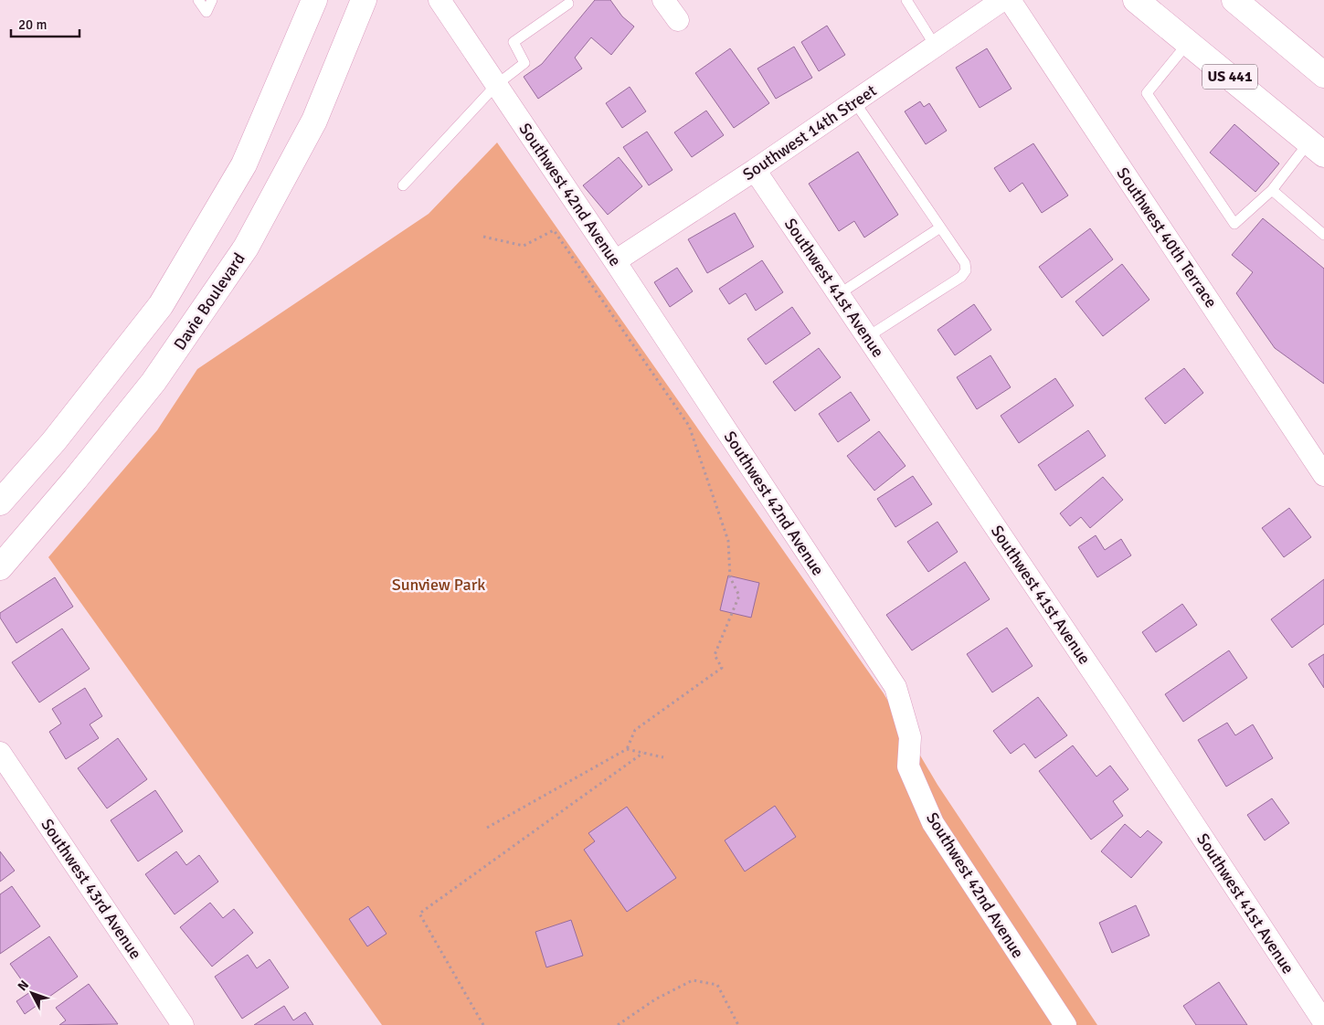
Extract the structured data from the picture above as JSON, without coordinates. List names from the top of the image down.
{
  "streets": {
    "main road": ["US 441", "Davie Boulevard"],
    "street": [
      "Southwest 14th Street",
      "Southwest 42nd Avenue",
      "Southwest 40th Terrace",
      "Southwest 41st Avenue",
      "Southwest 43rd Avenue"
    ]
  },
  "crossings": [
    ["Southwest 14th Street", "Southwest 42nd Avenue"],
    ["Southwest 14th Street", "Southwest 41st Avenue"]
  ],
  "parks": ["Sunview Park"],
  "scale_bar": "20 m",
  "north": "top left"
}
